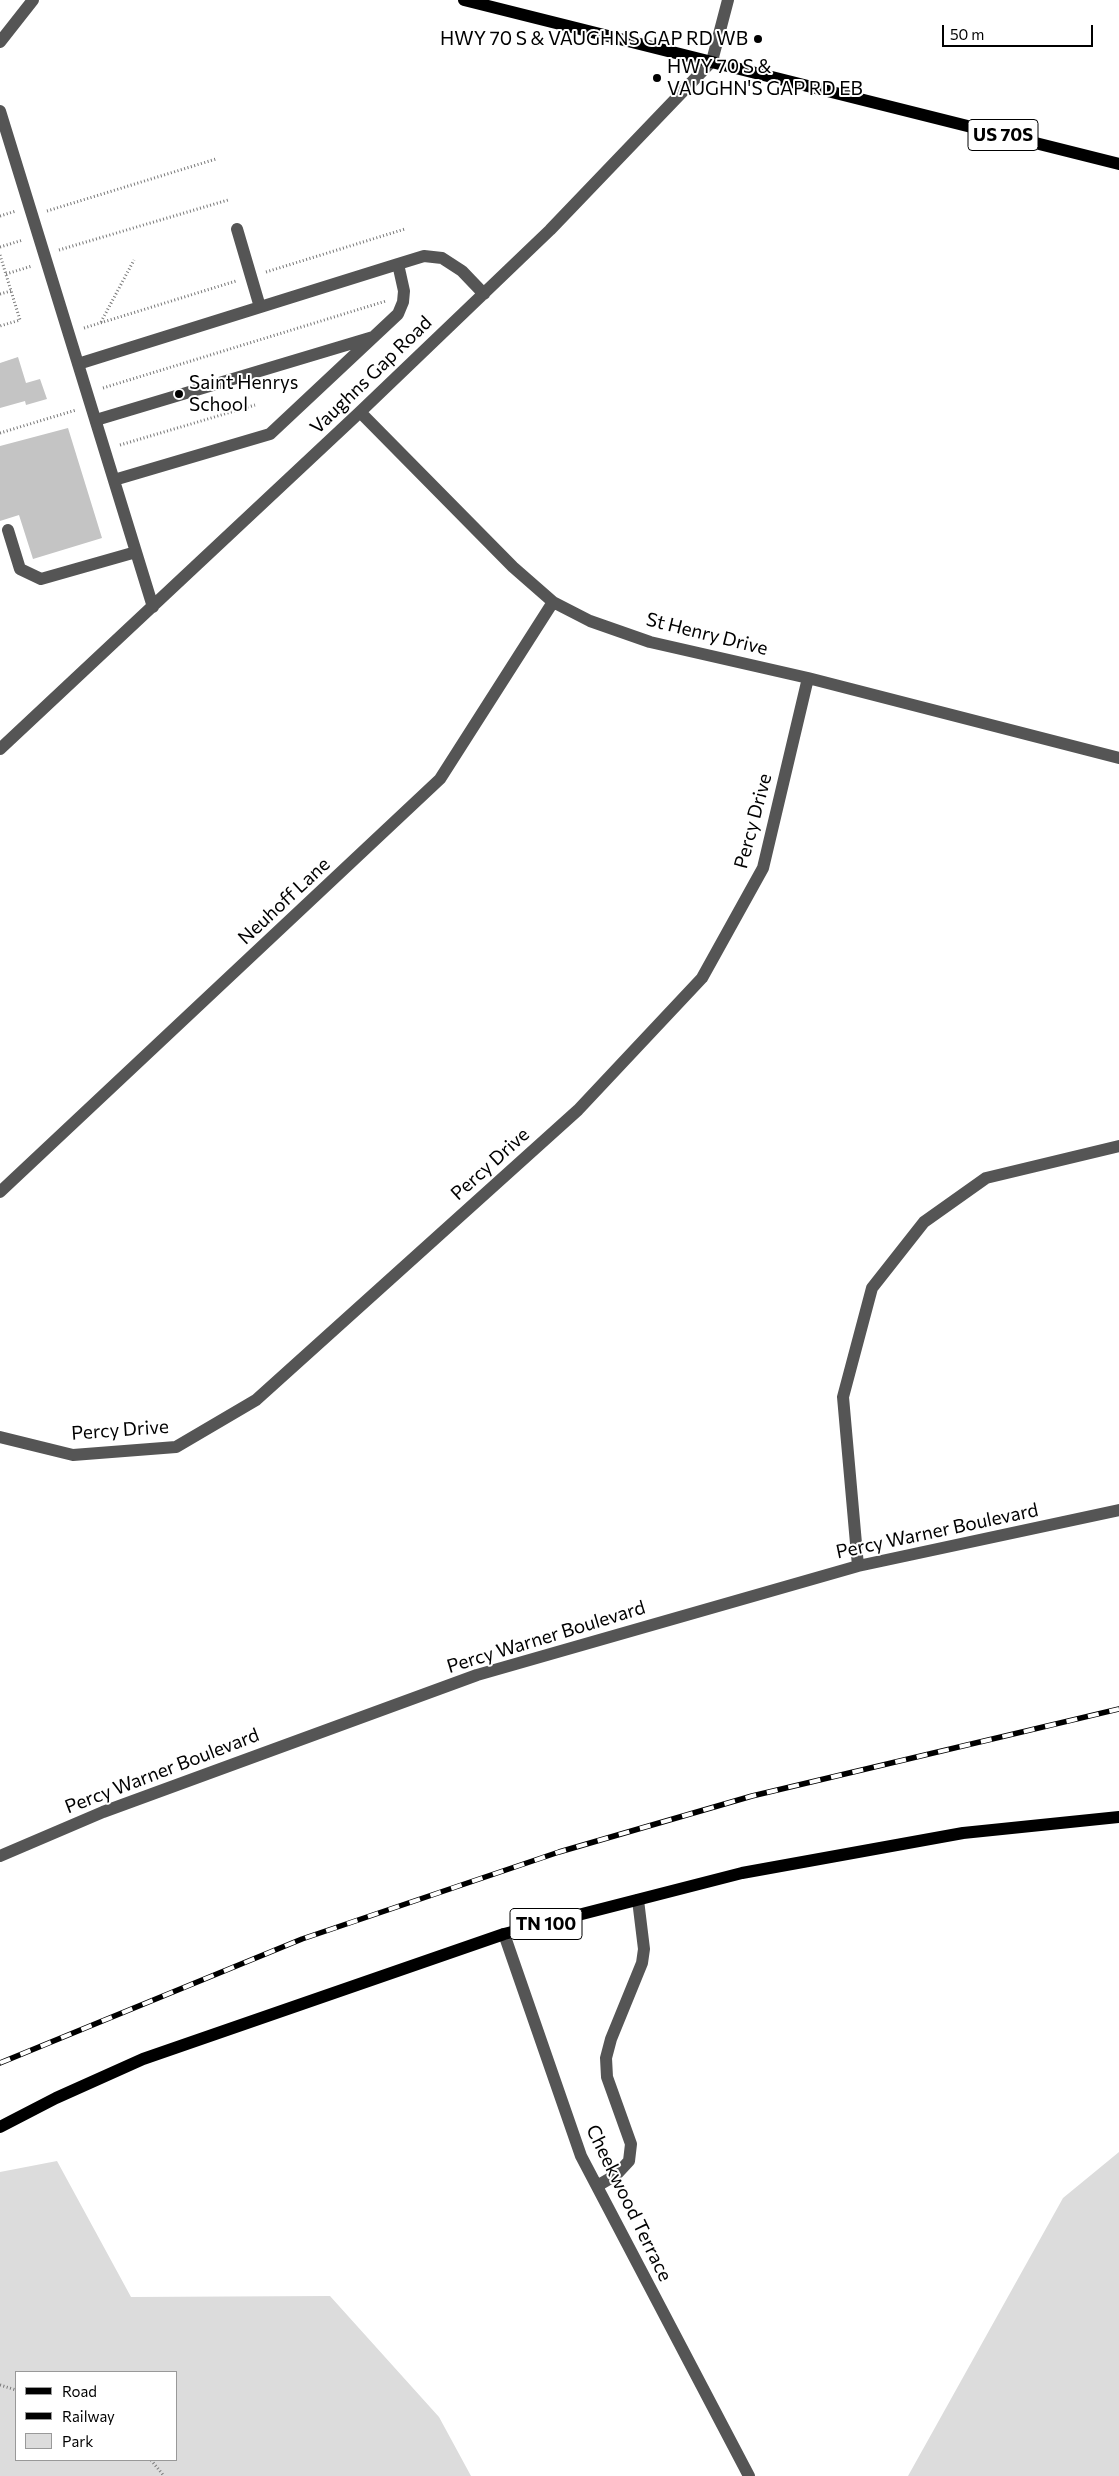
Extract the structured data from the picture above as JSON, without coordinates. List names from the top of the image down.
{
  "streets": {
    "main road": ["US 70S", "TN 100"],
    "street": [
      "Vaughns Gap Road",
      "St Henry Drive",
      "Percy Drive",
      "Neuhoff Lane",
      "Percy Warner Boulevard",
      "Cheekwood Terrace"
    ]
  },
  "crossings": [
    ["US 70S", "Vaughns Gap Road"],
    ["Vaughns Gap Road", "St Henry Drive"],
    ["St Henry Drive", "Percy Drive"],
    ["St Henry Drive", "Neuhoff Lane"],
    ["TN 100", "Cheekwood Terrace"]
  ],
  "places": ["HWY 70 S & VAUGHNS GAP RD WB", "HWY 70 S & VAUGHN'S GAP RD EB", "Saint Henrys School"],
  "legend": ["Road", "Railway", "Park"],
  "scale_bar": "50 m"
}
